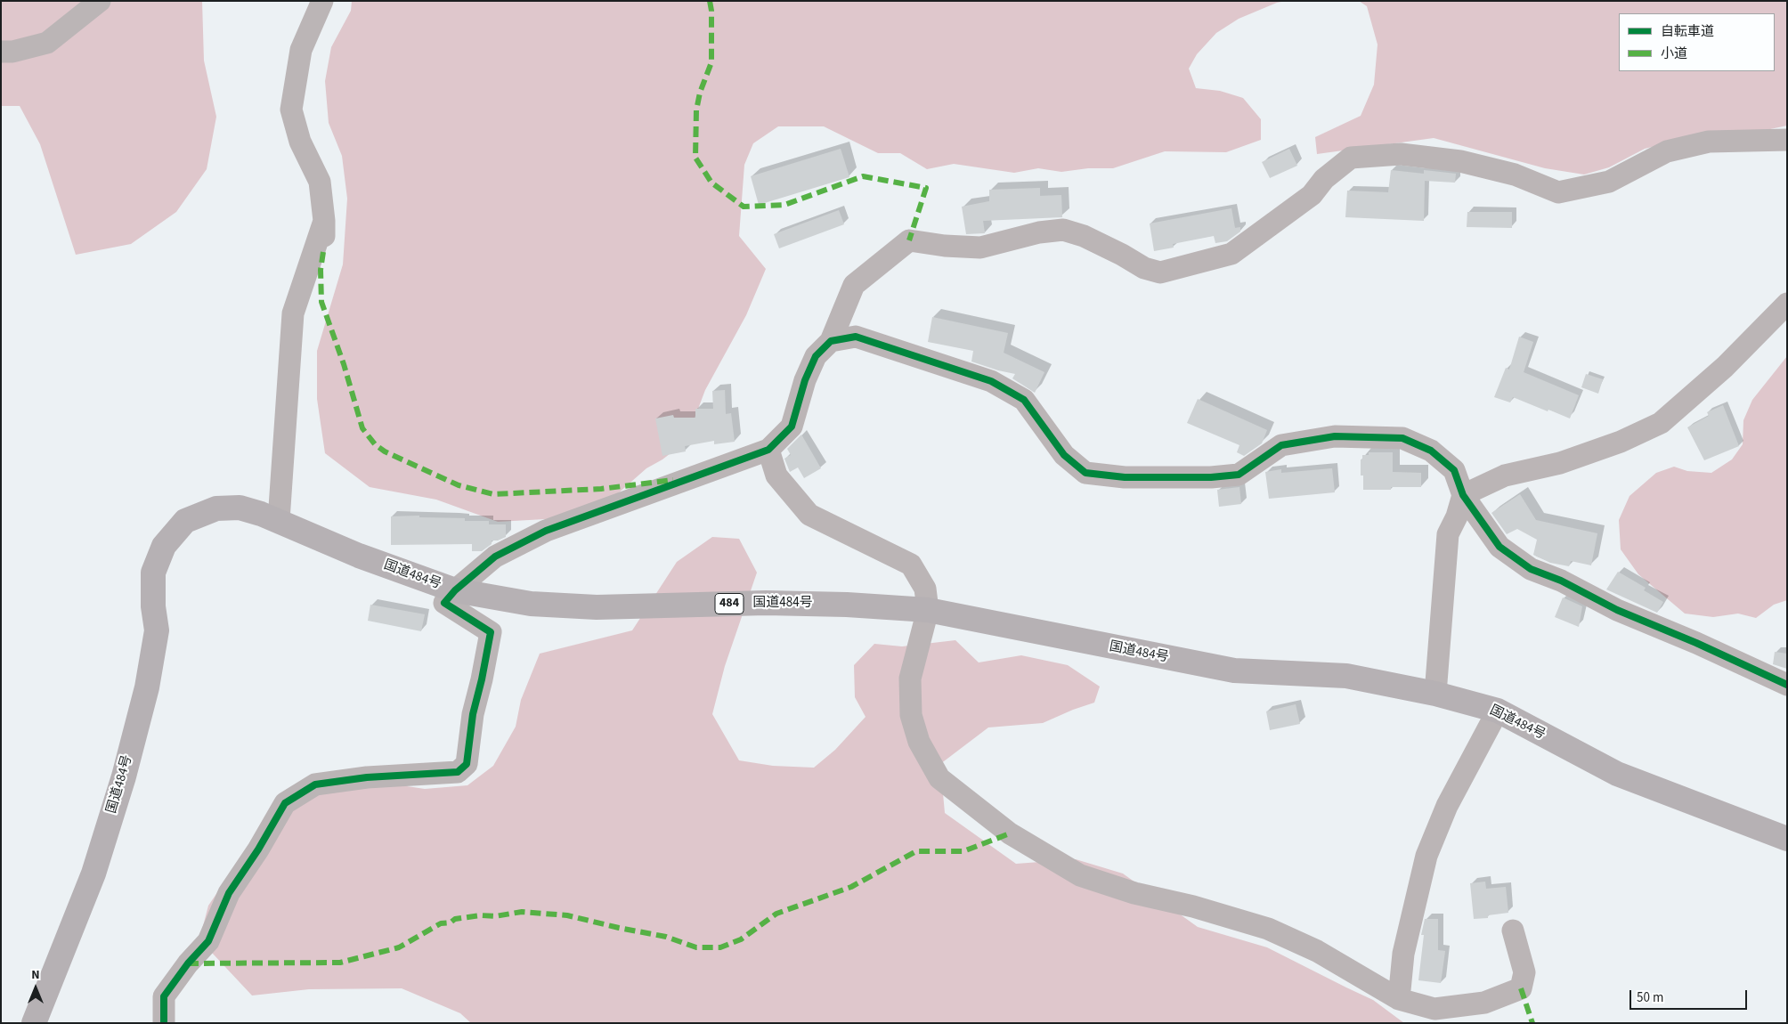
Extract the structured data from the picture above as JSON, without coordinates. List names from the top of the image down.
{
  "streets": {
    "highway": ["国道484号", "484"]
  },
  "legend": ["自転車道", "小道"],
  "scale_bar": "50 m",
  "north": "top"
}
